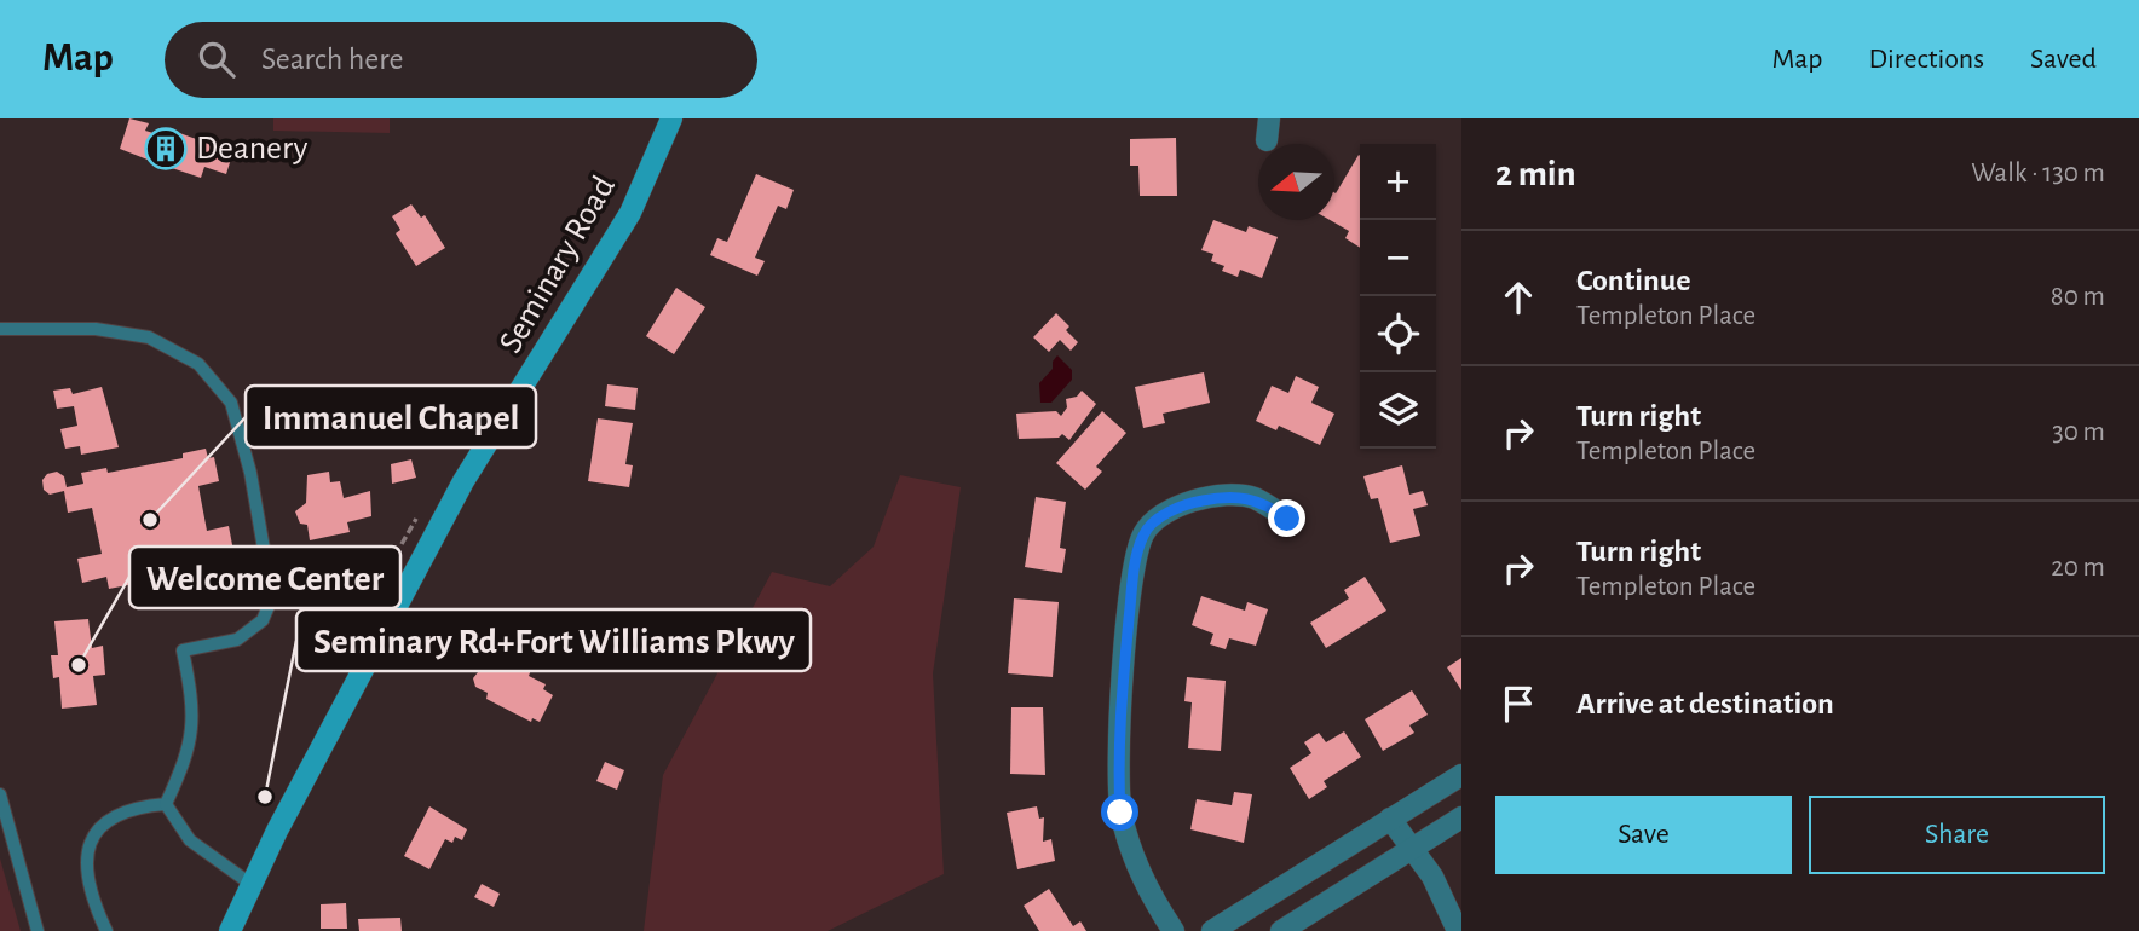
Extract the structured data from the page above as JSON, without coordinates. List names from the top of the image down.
{
  "streets": {
    "main road": ["Seminary Road"]
  },
  "places": {
    "building": ["Deanery"],
    "other": ["Immanuel Chapel", "Welcome Center", "Seminary Rd+Fort Williams Pkwy"]
  },
  "north": "left",
  "page": {
    "header": "Map",
    "search": "Search here",
    "nav": ["Map", "Directions", "Saved"],
    "heading": ["2 min", "Walk · 130 m"],
    "map_buttons": ["+", "−"],
    "list": [
      ["Continue", "Templeton Place", "80 m"],
      ["Turn right", "Templeton Place", "30 m"],
      ["Turn right", "Templeton Place", "20 m"],
      "Arrive at destination"
    ],
    "buttons": ["Save", "Share"]
  }
}
